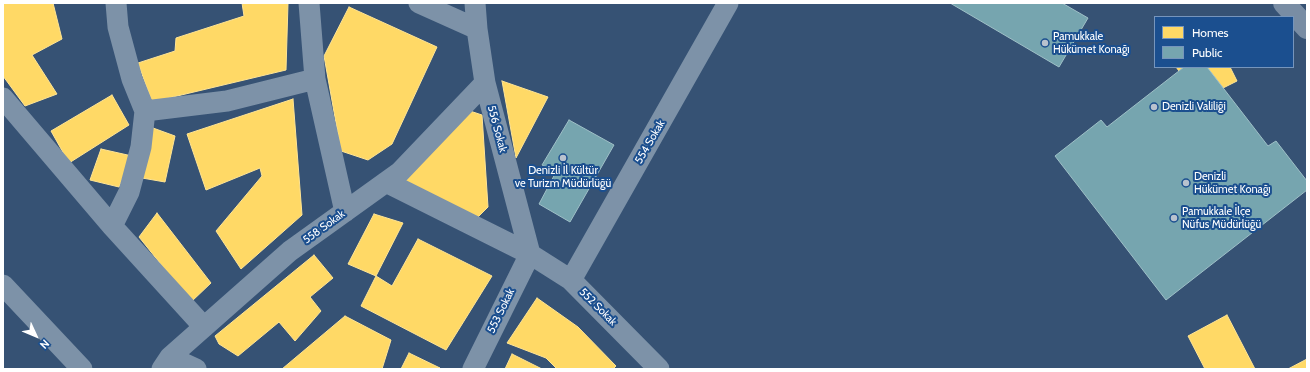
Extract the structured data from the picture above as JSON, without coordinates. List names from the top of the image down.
{
  "streets": {
    "street": [
      "556 Sokak",
      "554 Sokak",
      "558 Sokak",
      "552 Sokak",
      "553 Sokak"
    ]
  },
  "crossings": [
    ["556 Sokak", "558 Sokak"],
    ["556 Sokak", "552 Sokak"],
    ["556 Sokak", "553 Sokak"],
    ["554 Sokak", "552 Sokak"],
    ["558 Sokak", "552 Sokak"],
    ["552 Sokak", "553 Sokak"]
  ],
  "places": [
    "Pamukkale Hükümet Konağı",
    "Denizli Valiliği",
    "Denizli İl Kültür ve Turizm Müdürlüğü",
    "Denizli Hükümet Konağı",
    "Pamukkale İlçe Nüfus Müdürlüğü"
  ],
  "legend": ["Homes", "Public"],
  "north": "bottom right"
}
